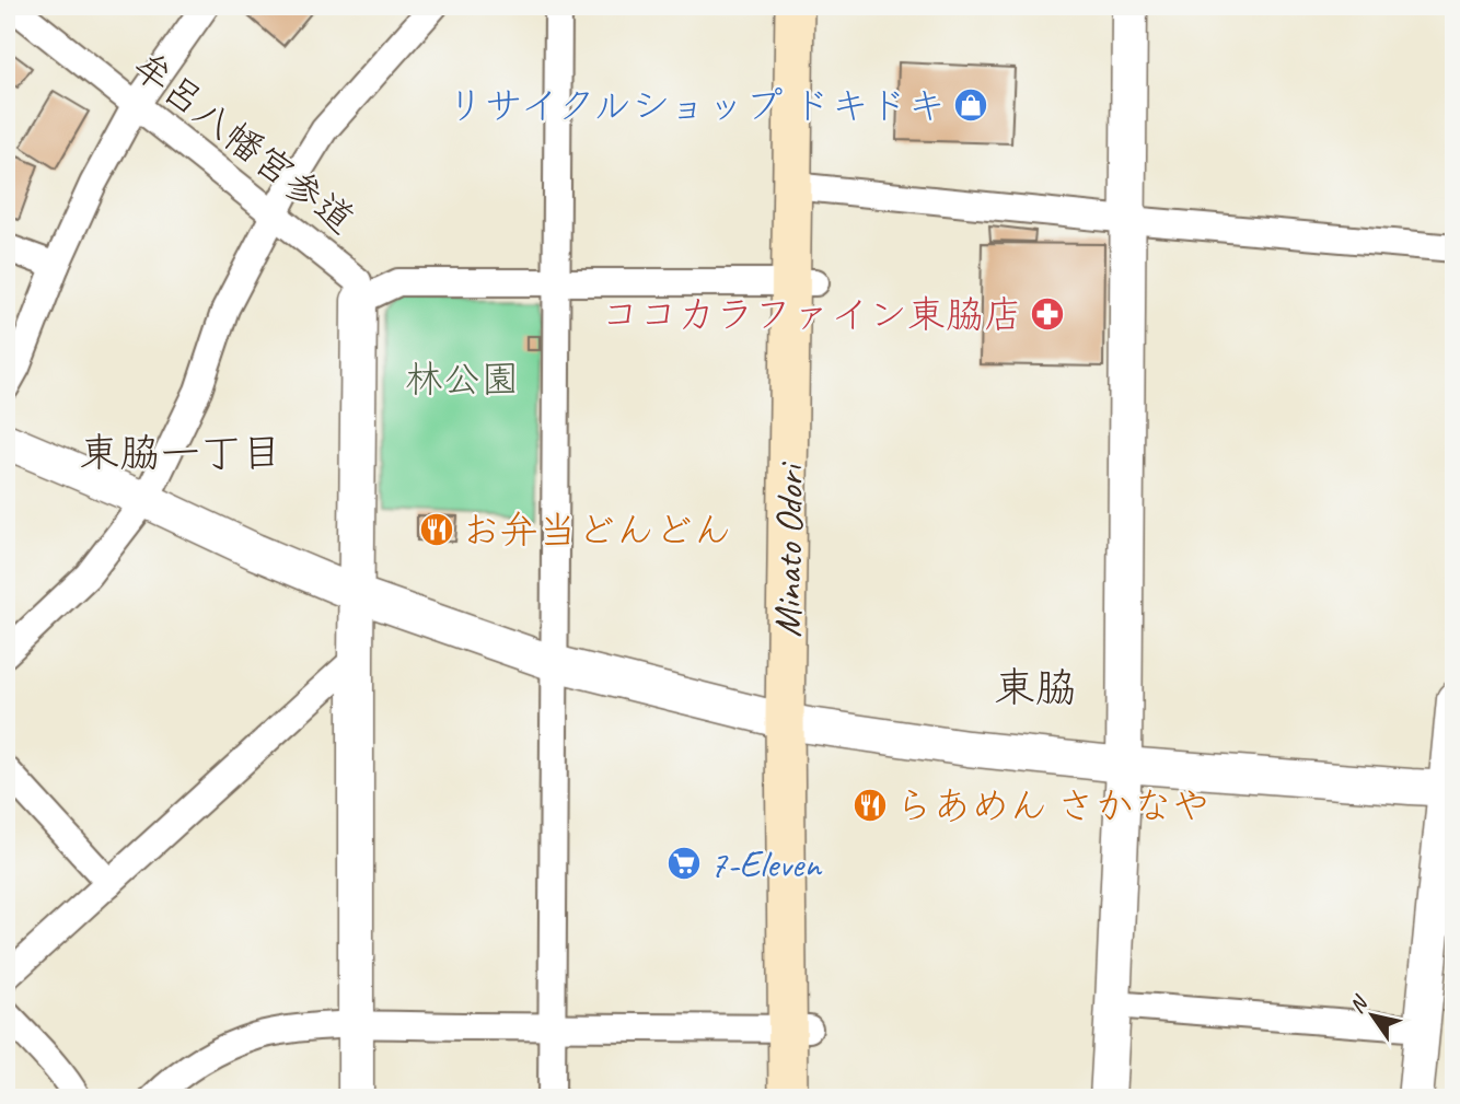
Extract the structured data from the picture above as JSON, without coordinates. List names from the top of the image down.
{
  "streets": {
    "main road": ["Minato Odori"],
    "street": ["牟呂八幡宮参道"]
  },
  "districts": ["東脇一丁目", "東脇"],
  "parks": ["林公園"],
  "places": {
    "shop": ["リサイクルショップ ドキドキ"],
    "pharmacy": ["ココカラファイン東脇店"],
    "restaurant": ["お弁当どんどん", "らあめん さかなや"],
    "supermarket": ["7-Eleven"]
  },
  "north": "top left"
}
